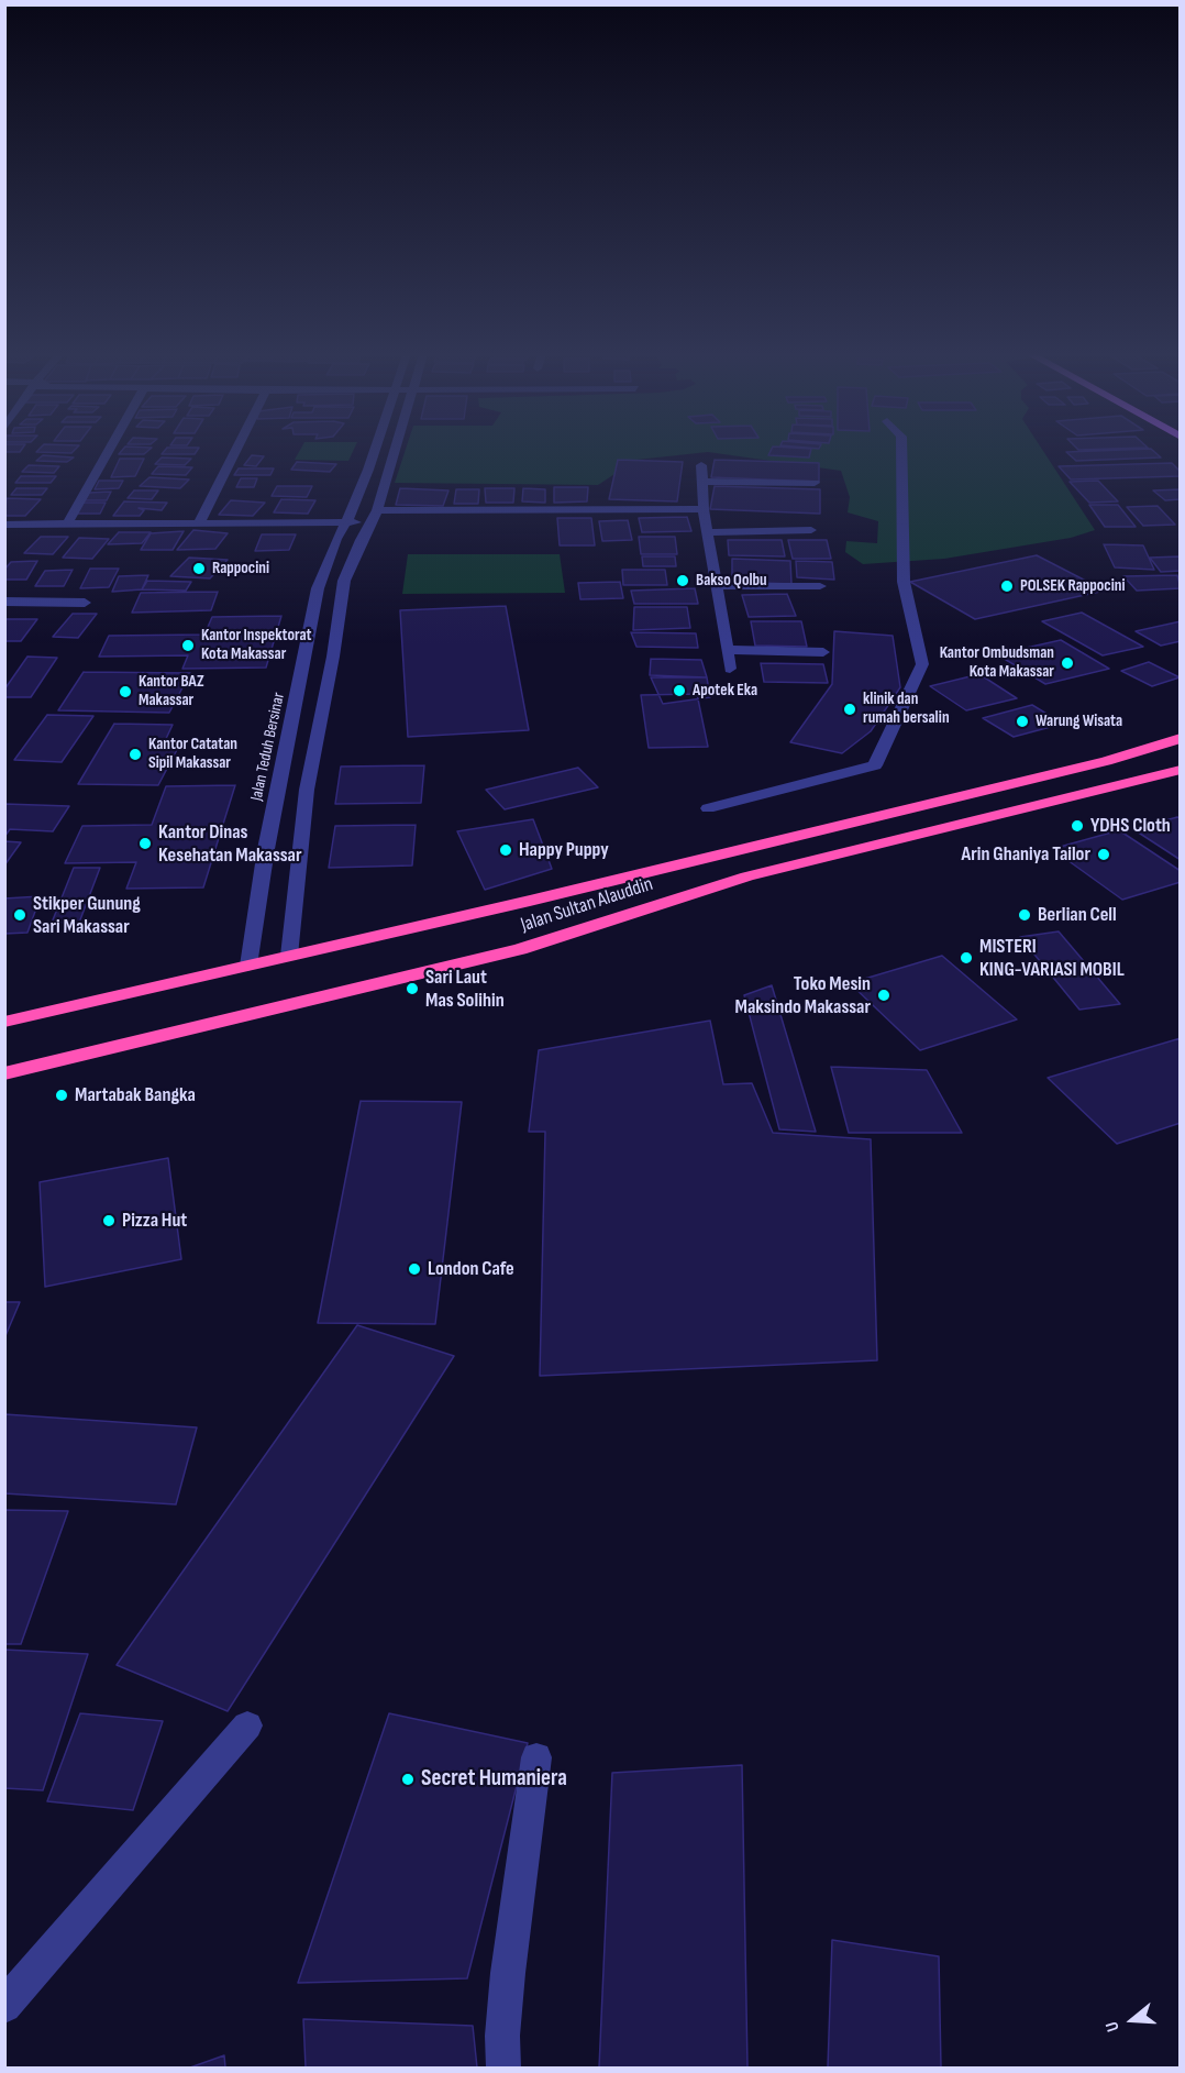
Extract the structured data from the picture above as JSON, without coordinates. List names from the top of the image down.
{
  "streets": {
    "highway": ["Jalan Sultan Alauddin"],
    "street": ["Jalan Teduh Bersinar"]
  },
  "crossings": [
    ["Jalan Teduh Bersinar", "Jalan Sultan Alauddin"]
  ],
  "places": [
    "Rappocini",
    "Bakso Qolbu",
    "POLSEK Rappocini",
    "Kantor Inspektorat Kota Makassar",
    "Kantor Ombudsman Kota Makassar",
    "Apotek Eka",
    "Kantor BAZ Makassar",
    "klinik dan rumah bersalin",
    "Warung Wisata",
    "Kantor Catatan Sipil Makassar",
    "YDHS Cloth",
    "Kantor Dinas Kesehatan Makassar",
    "Happy Puppy",
    "Arin Ghaniya Tailor",
    "Stikper Gunung Sari Makassar",
    "Berlian Cell",
    "MISTERI KING-VARIASI MOBIL",
    "Sari Laut Mas Solihin",
    "Toko Mesin Maksindo Makassar",
    "Martabak Bangka",
    "Pizza Hut",
    "London Cafe",
    "Secret Humaniera"
  ],
  "north": "left"
}
